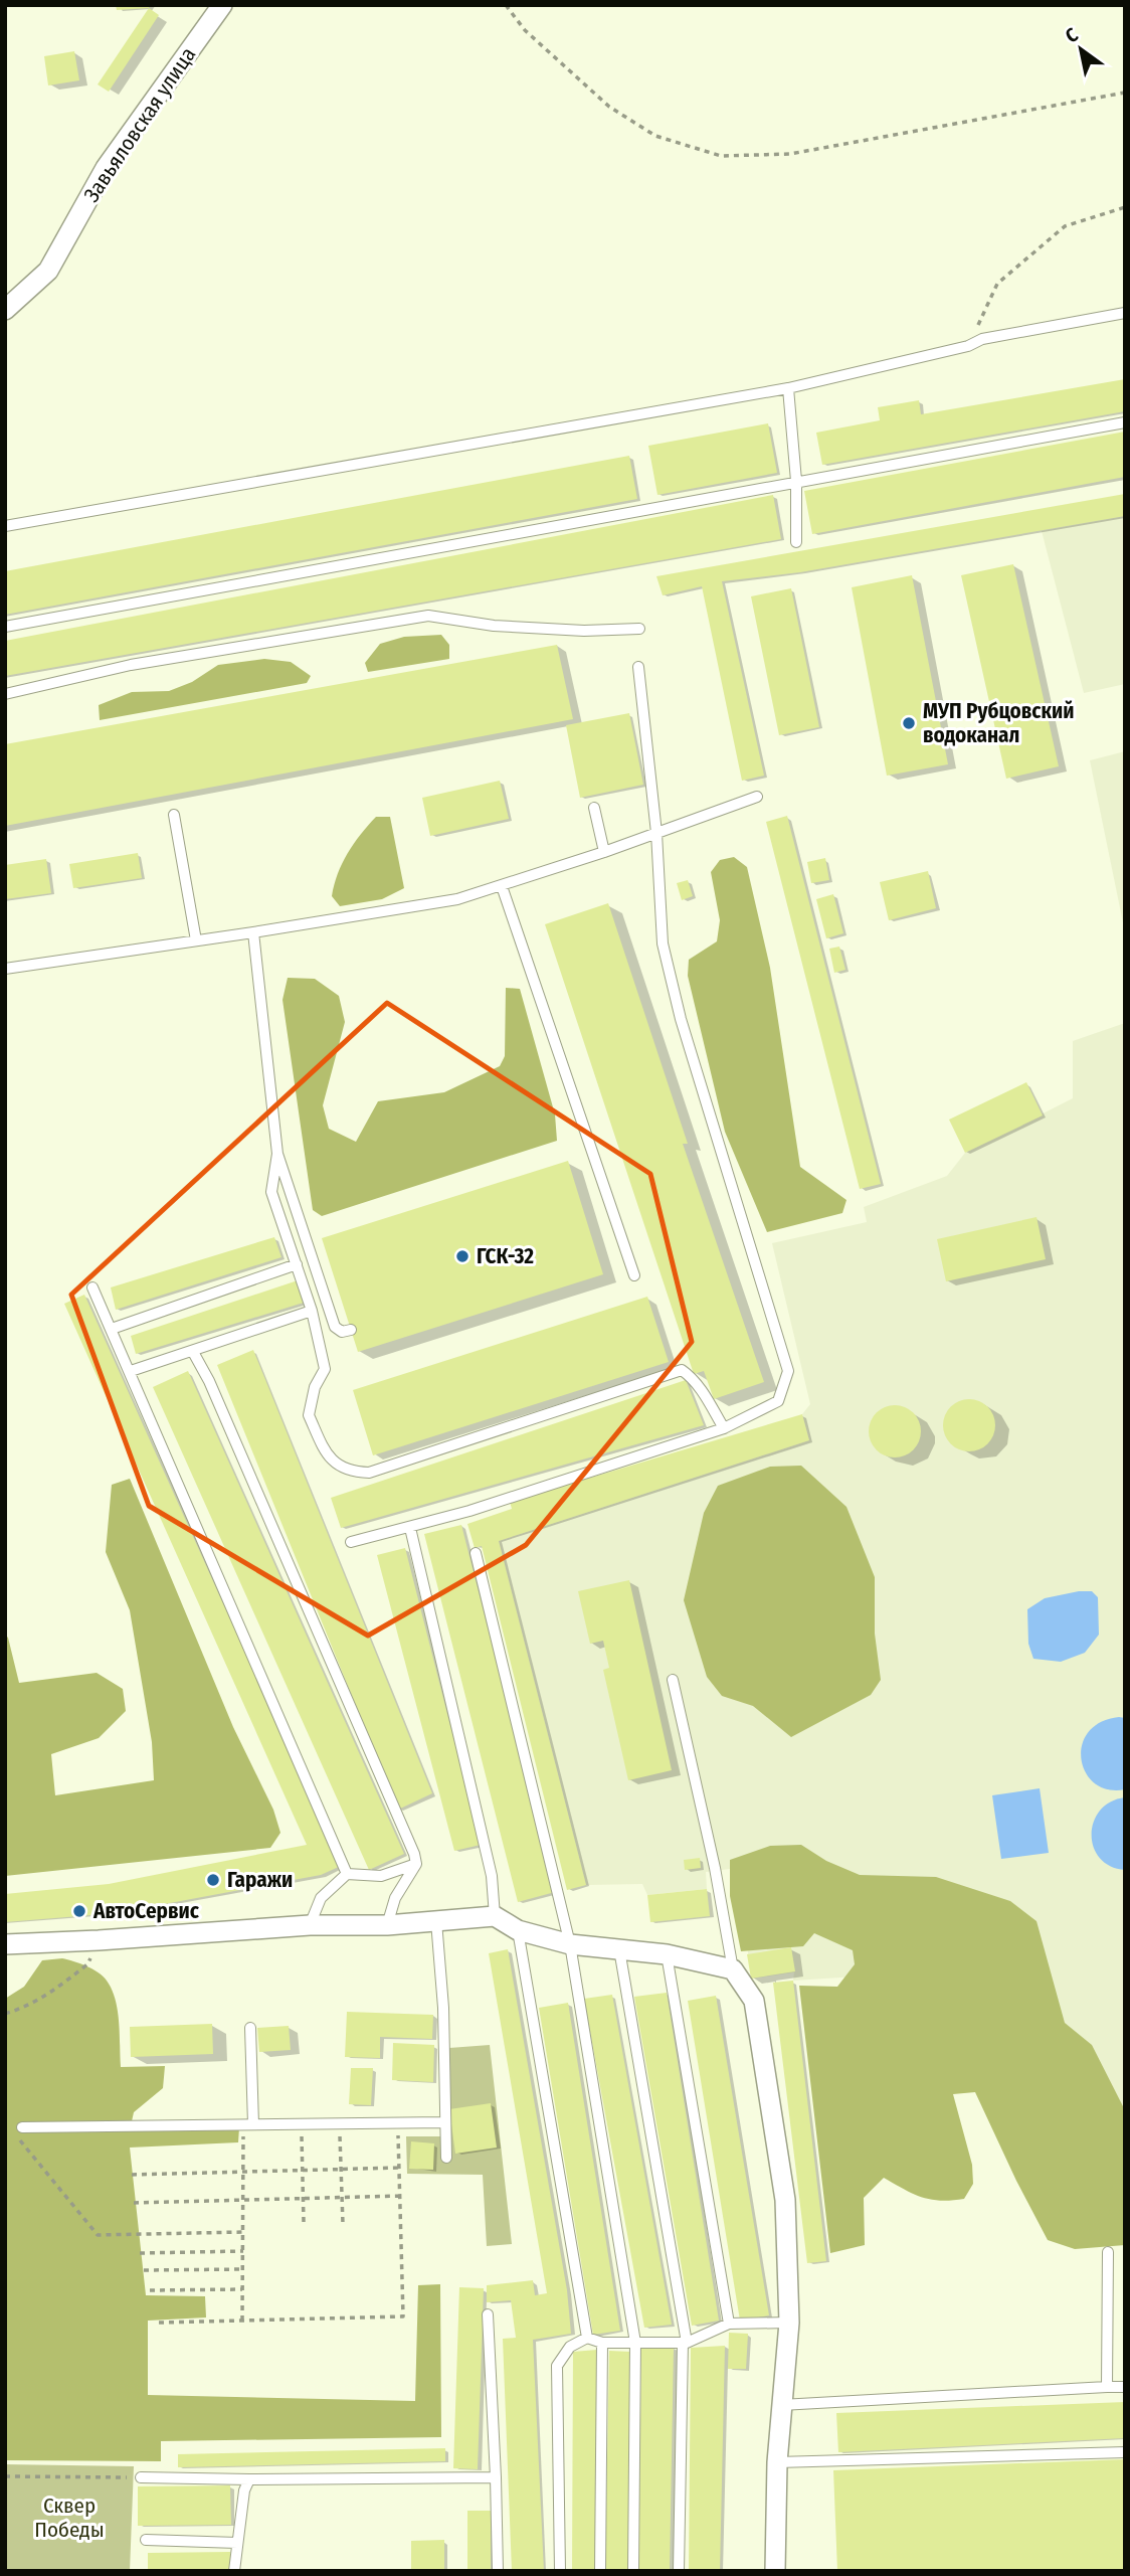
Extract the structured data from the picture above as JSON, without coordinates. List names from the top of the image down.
{
  "streets": {
    "street": ["Завьяловская улица"]
  },
  "parks": ["Сквер Победы"],
  "places": [
    "МУП Рубцовский водоканал",
    "ГСК-32",
    "Гаражи",
    "АвтоСервис"
  ],
  "north": "top left"
}
